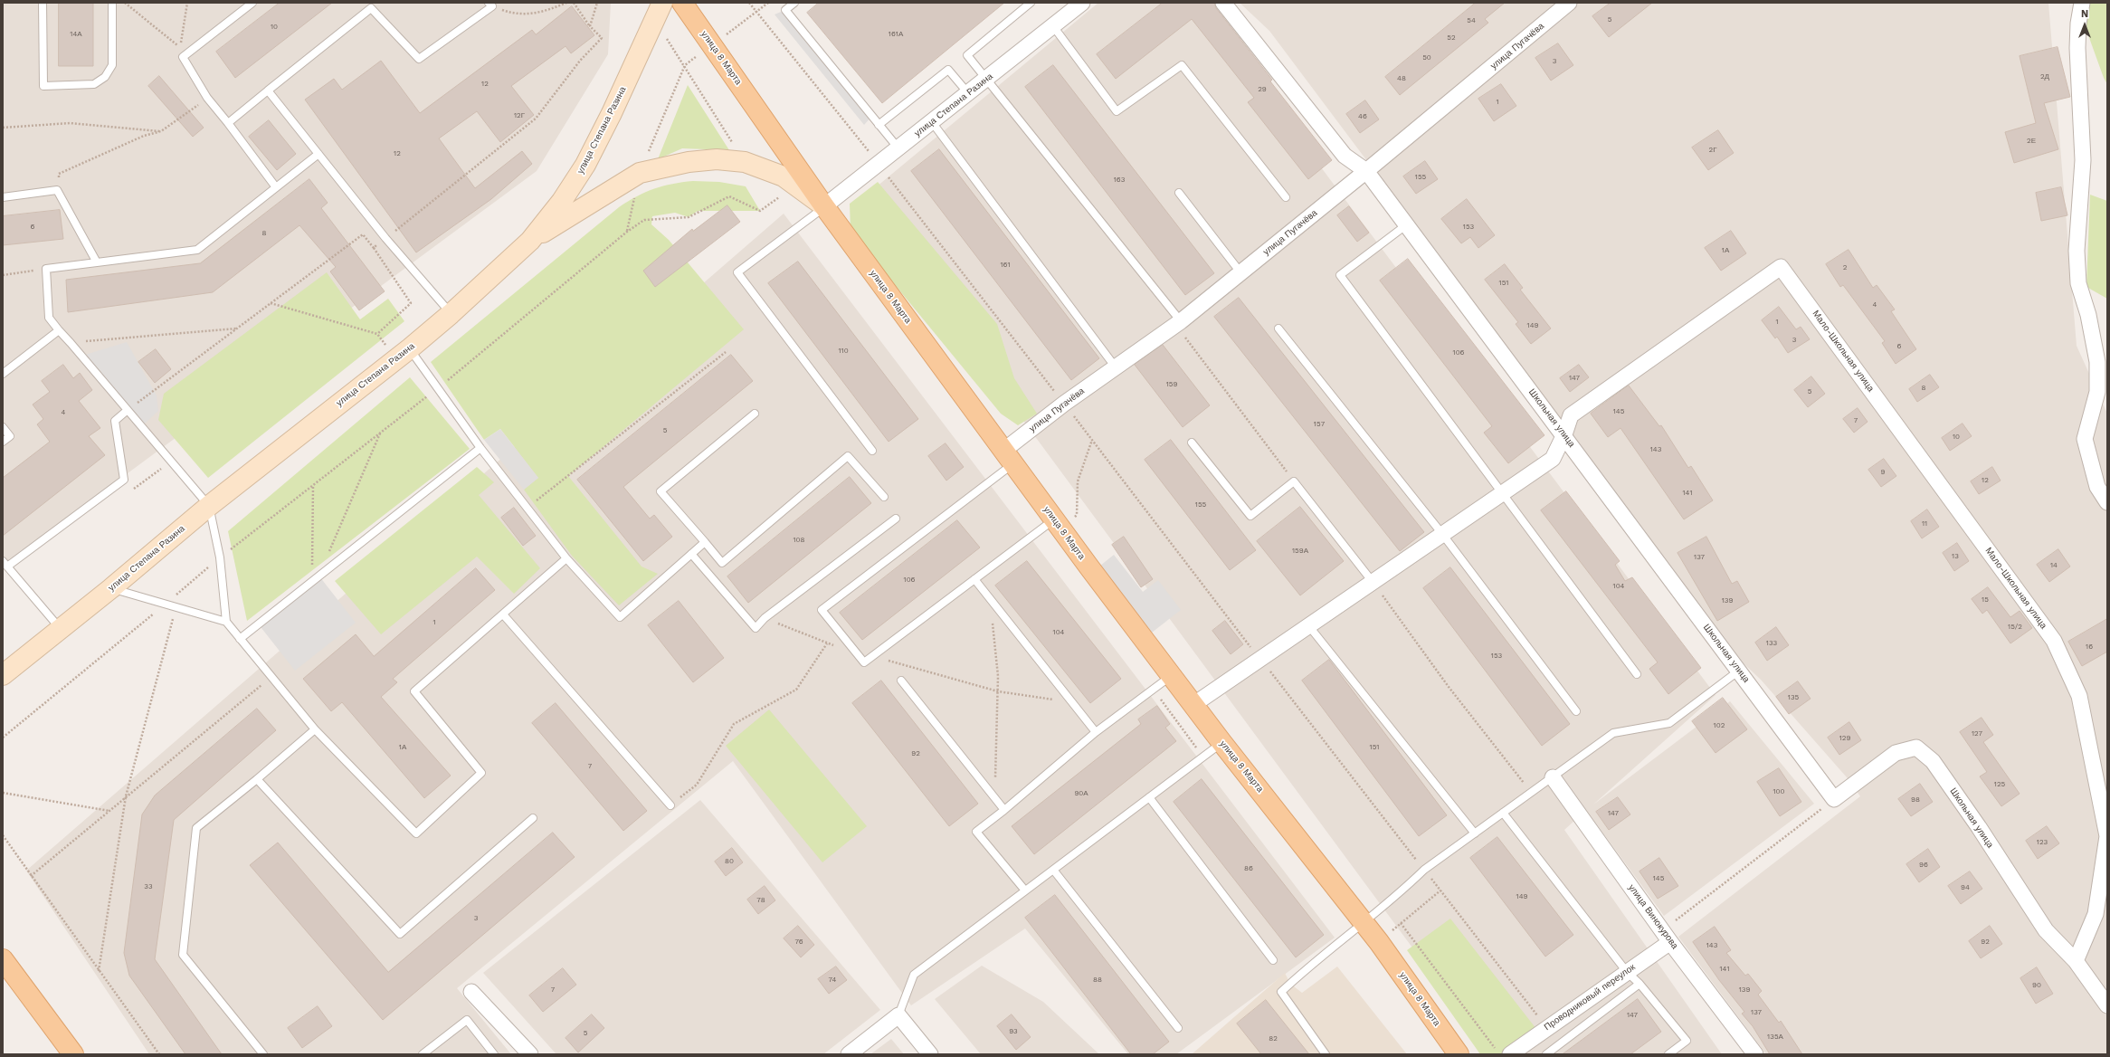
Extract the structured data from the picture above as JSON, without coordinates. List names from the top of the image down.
{
  "streets": {
    "main road": ["улица 8 Марта", "улица Степана Разина"],
    "street": [
      "улица Пугачёва",
      "Мало-Школьная улица",
      "Школьная улица",
      "улица Винокурова",
      "Проводниковый переулок"
    ]
  },
  "crossings": [
    ["улица Пугачёва", "улица 8 Марта"],
    ["улица Пугачёва", "Школьная улица"],
    ["улица 8 Марта", "улица Степана Разина"],
    ["Мало-Школьная улица", "Школьная улица"],
    ["улица Винокурова", "Проводниковый переулок"]
  ],
  "house_numbers": [
    "5",
    "54",
    "10",
    "14А",
    "161А",
    "52",
    "50",
    "3",
    "2Д",
    "48",
    "12",
    "29",
    "1",
    "12Г",
    "46",
    "2Е",
    "2Г",
    "12",
    "155",
    "163",
    "6",
    "153",
    "8",
    "1А",
    "161",
    "2",
    "151",
    "4",
    "1",
    "149",
    "3",
    "6",
    "110",
    "106",
    "147",
    "159",
    "8",
    "5",
    "145",
    "4",
    "7",
    "157",
    "5",
    "10",
    "143",
    "9",
    "12",
    "141",
    "155",
    "11",
    "108",
    "159А",
    "13",
    "137",
    "14",
    "106",
    "104",
    "15",
    "139",
    "1",
    "15/2",
    "104",
    "133",
    "16",
    "153",
    "135",
    "102",
    "127",
    "129",
    "1А",
    "151",
    "92",
    "7",
    "125",
    "100",
    "90А",
    "98",
    "147",
    "123",
    "80",
    "96",
    "86",
    "145",
    "33",
    "94",
    "149",
    "78",
    "3",
    "76",
    "92",
    "143",
    "141",
    "74",
    "88",
    "90",
    "7",
    "139",
    "137",
    "147",
    "93",
    "5",
    "135А",
    "82"
  ],
  "north": "top"
}
